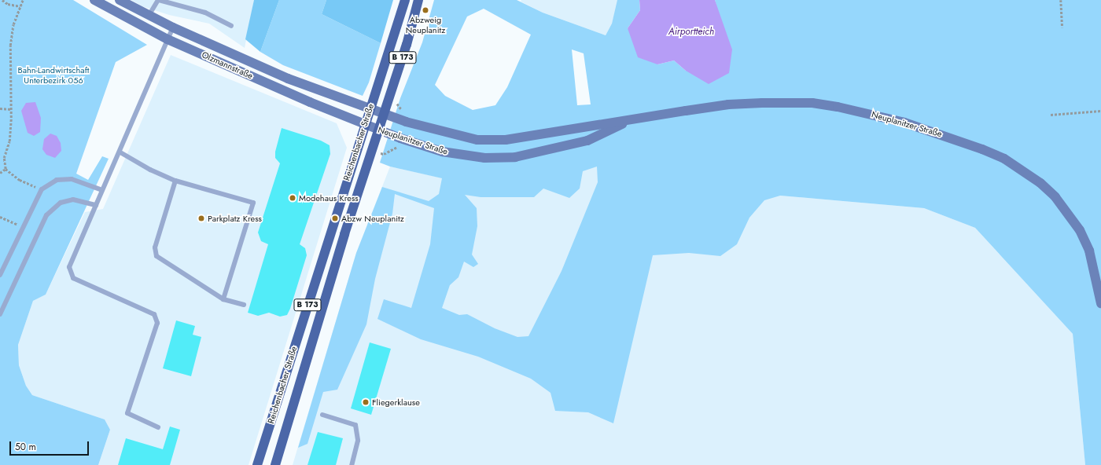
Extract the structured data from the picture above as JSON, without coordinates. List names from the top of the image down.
{
  "streets": {
    "main road": [
      "B 173",
      "Olzmannstraße",
      "Neuplanitzer Straße",
      "Reichenbacher Straße"
    ]
  },
  "crossings": [
    ["Olzmannstraße", "Neuplanitzer Straße"],
    ["Olzmannstraße", "Reichenbacher Straße"],
    ["Neuplanitzer Straße", "Reichenbacher Straße"]
  ],
  "water": ["Airportteich"],
  "parks": ["Bahn-Landwirtschaft Unterbezirk 056"],
  "places": [
    "Abzweig Neuplanitz",
    "Modehaus Kress",
    "Parkplatz Kress",
    "Abzw Neuplanitz",
    "Fliegerklause"
  ],
  "scale_bar": "50 m"
}
